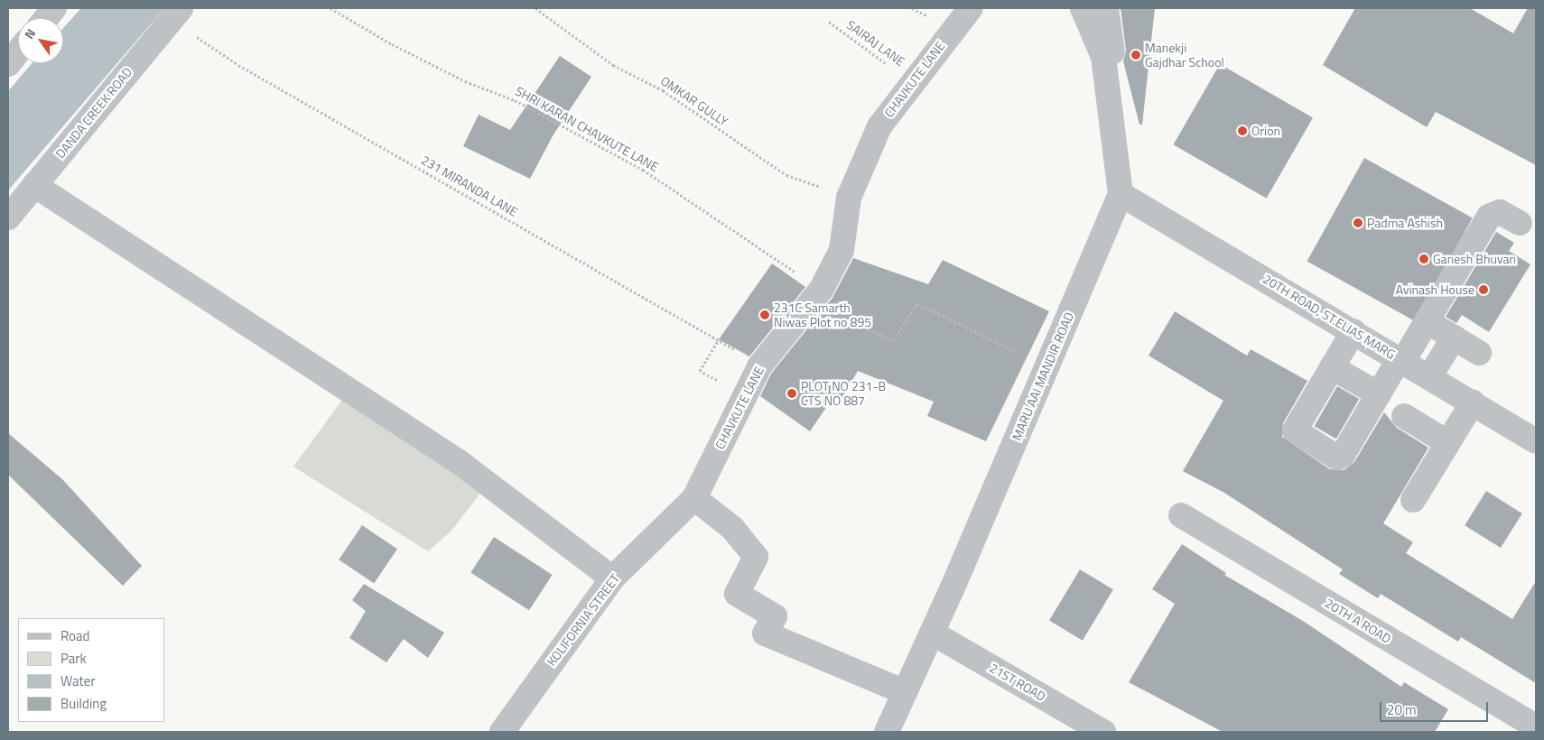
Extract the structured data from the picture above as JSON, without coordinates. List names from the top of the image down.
{
  "streets": {
    "street": [
      "CHAVKUTE LANE",
      "DANDA CREEK ROAD",
      "20TH ROAD, ST.ELIAS MARG",
      "MARU AAI MANDIR ROAD",
      "KOLIFORNIA STREET",
      "20TH A ROAD",
      "21ST ROAD"
    ],
    "path": [
      "SAIRAJ LANE",
      "OMKAR GULLY",
      "SHRI KARAN CHAVKUTE LANE",
      "231 MIRANDA LANE"
    ]
  },
  "crossings": [
    ["SAIRAJ LANE", "CHAVKUTE LANE"],
    ["CHAVKUTE LANE", "OMKAR GULLY"],
    ["CHAVKUTE LANE", "SHRI KARAN CHAVKUTE LANE"],
    ["CHAVKUTE LANE", "231 MIRANDA LANE"],
    ["CHAVKUTE LANE", "KOLIFORNIA STREET"],
    ["SHRI KARAN CHAVKUTE LANE", "MARU AAI MANDIR ROAD"],
    ["20TH ROAD, ST.ELIAS MARG", "MARU AAI MANDIR ROAD"],
    ["MARU AAI MANDIR ROAD", "21ST ROAD"]
  ],
  "places": [
    "Manekji Gajdhar School",
    "Orion",
    "Padma Ashish",
    "Ganesh Bhuvan",
    "Avinash House",
    "231C Samarth Niwas Plot no 895",
    "PLOT NO 231-B CTS NO 887"
  ],
  "legend": [
    "Road",
    "Park",
    "Water",
    "Building"
  ],
  "scale_bar": "20 m",
  "north": "top left"
}
